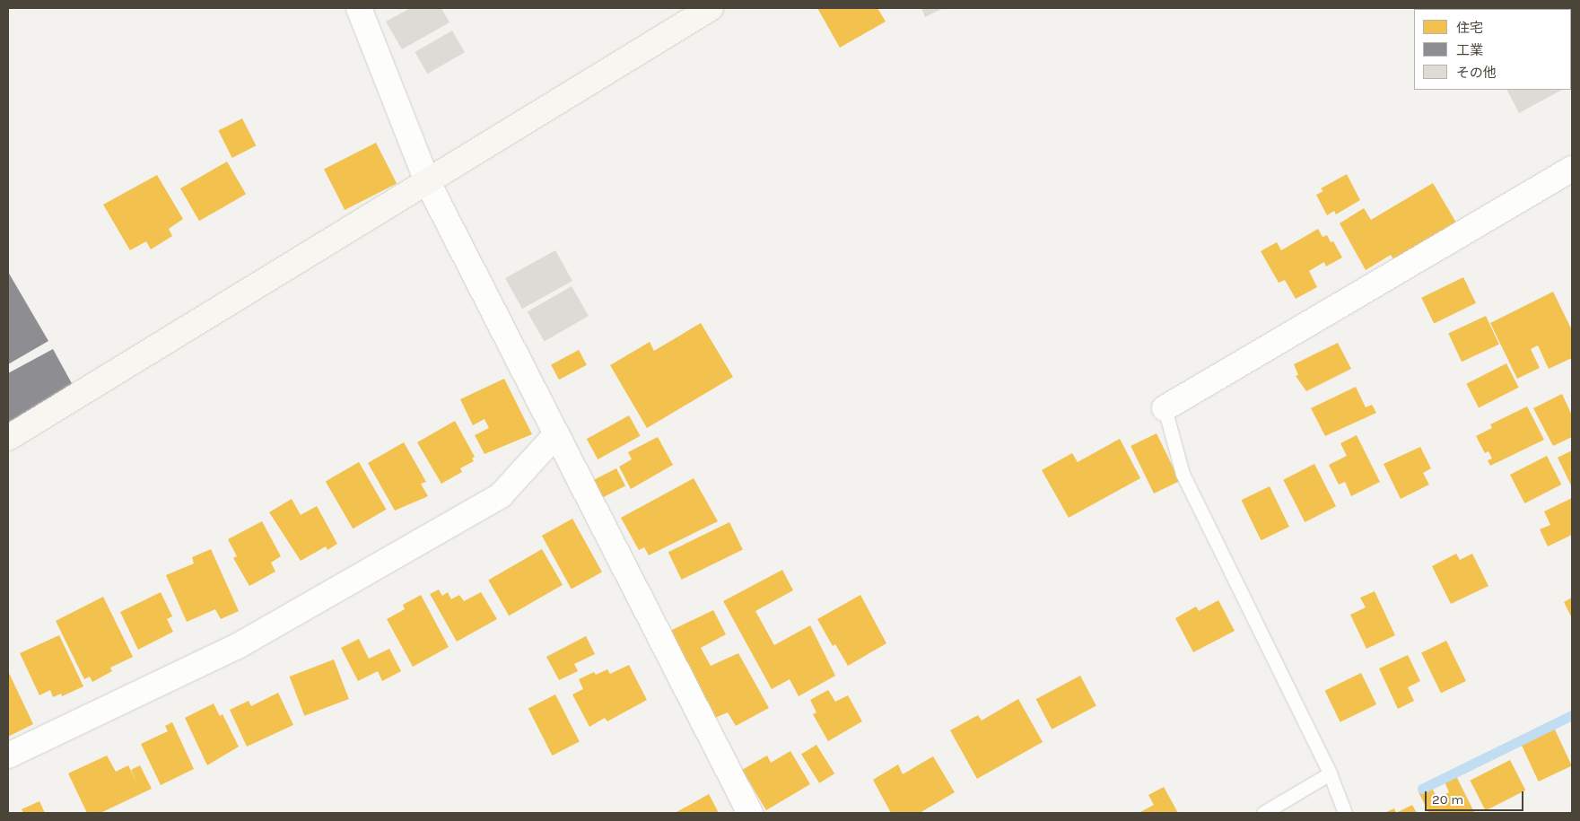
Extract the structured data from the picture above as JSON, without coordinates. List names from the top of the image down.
{
  "legend": ["住宅", "工業", "その他"],
  "scale_bar": "20 m"
}
